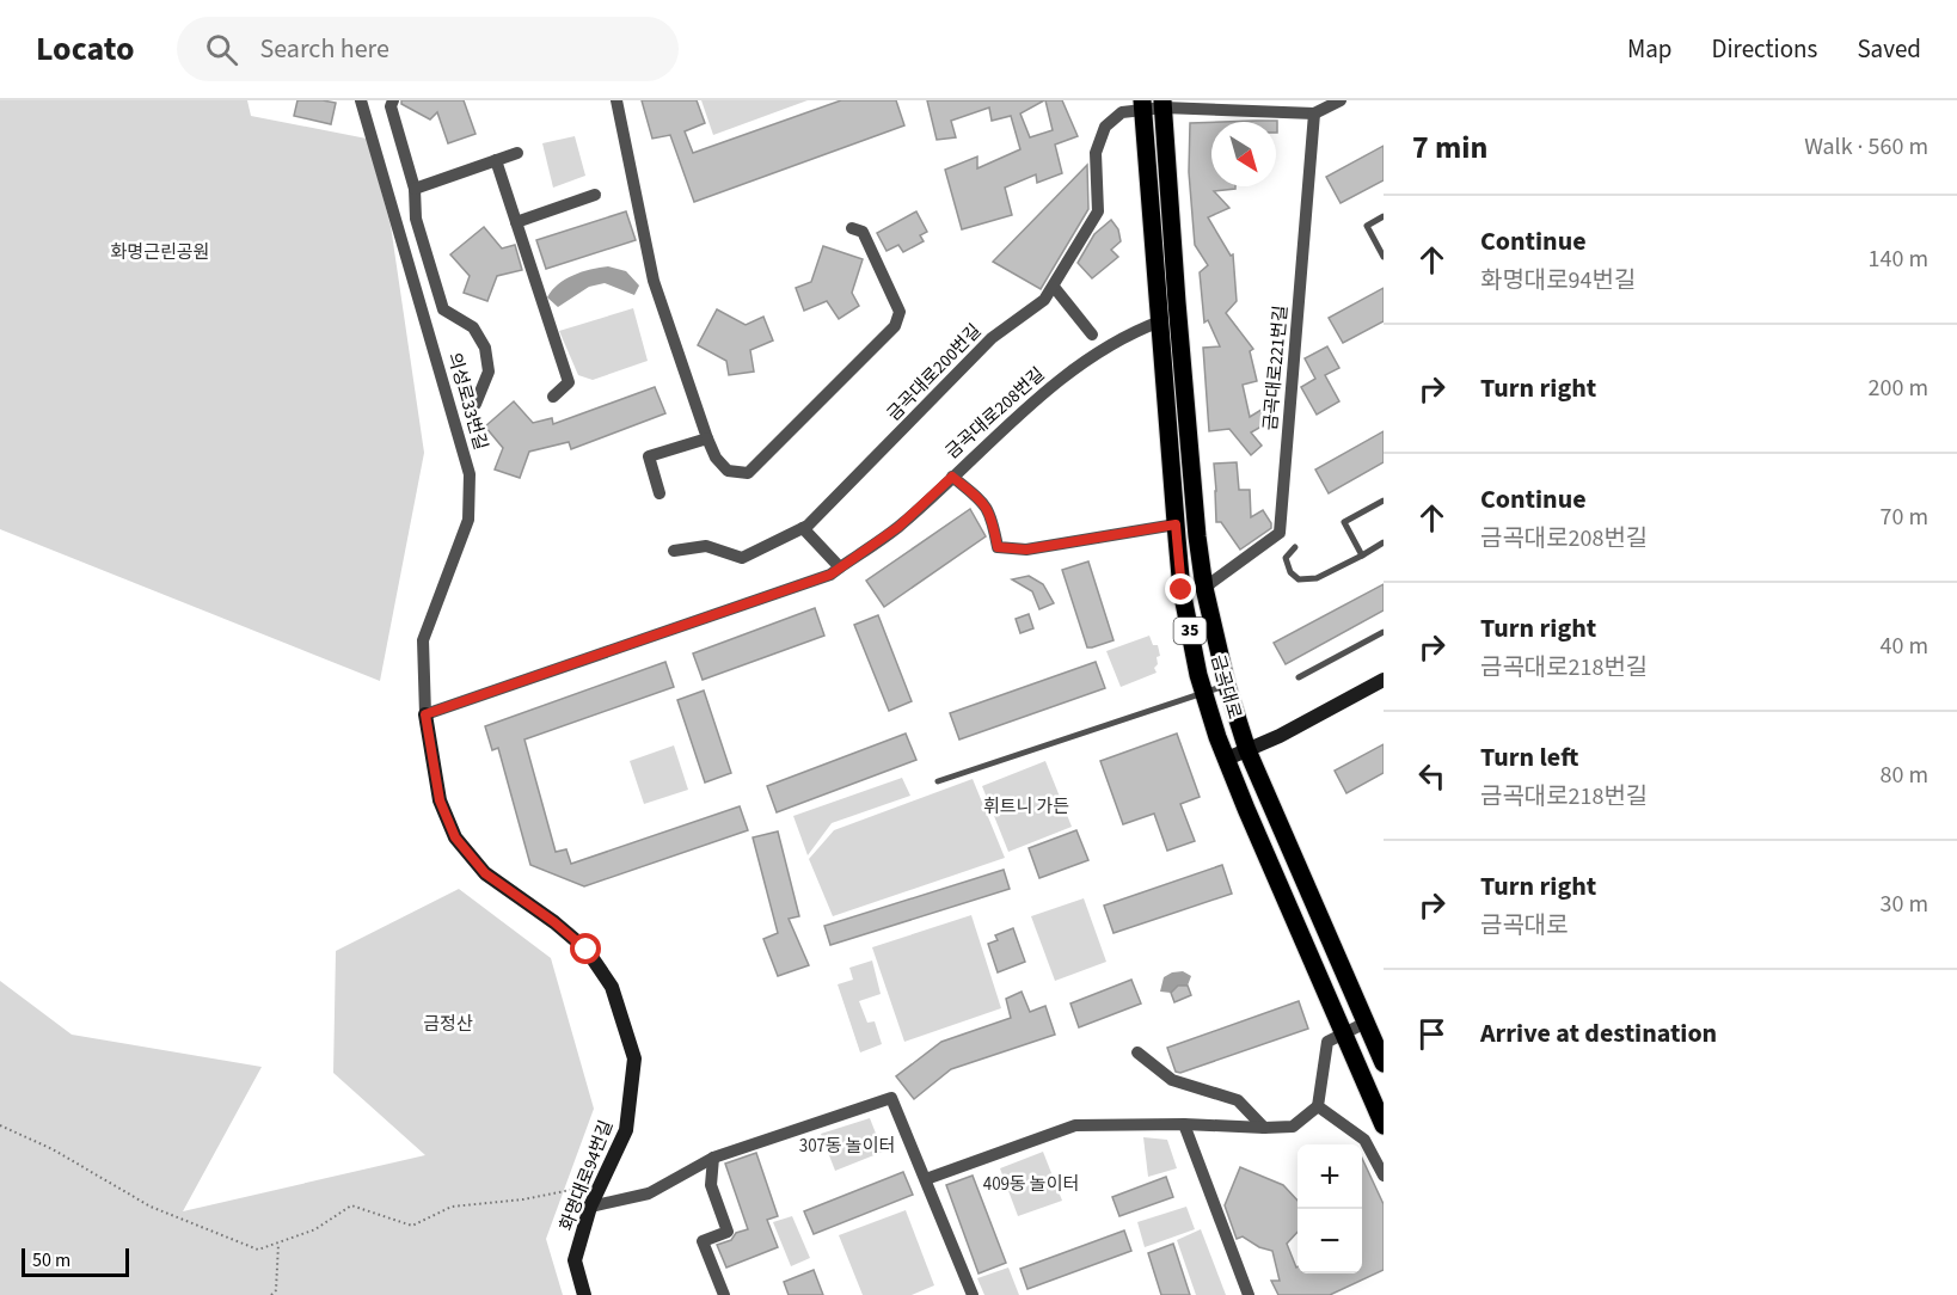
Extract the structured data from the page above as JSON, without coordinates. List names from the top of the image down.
{
  "streets": {
    "main road": ["35", "금곡대로"],
    "street": [
      "금곡대로221번길",
      "금곡대로200번길",
      "의성로33번길",
      "금곡대로208번길",
      "화명대로94번길"
    ]
  },
  "crossings": [
    ["금곡대로221번길", "금곡대로200번길"],
    ["금곡대로221번길", "금곡대로"],
    ["금곡대로200번길", "금곡대로"],
    ["의성로33번길", "금곡대로208번길"],
    ["의성로33번길", "화명대로94번길"],
    ["금곡대로208번길", "금곡대로"],
    ["금곡대로208번길", "화명대로94번길"]
  ],
  "parks": [
    "화명근린공원",
    "휘트니 가든",
    "금정산",
    "307동 놀이터",
    "409동 놀이터"
  ],
  "scale_bar": "50 m",
  "north": "bottom right",
  "page": {
    "header": "Locato",
    "search": "Search here",
    "nav": ["Map", "Directions", "Saved"],
    "heading": ["7 min", "Walk · 560 m"],
    "list": [
      ["Continue", "화명대로94번길", "140 m"],
      ["Turn right", "200 m"],
      ["Continue", "금곡대로208번길", "70 m"],
      ["Turn right", "금곡대로218번길", "40 m"],
      ["Turn left", "금곡대로218번길", "80 m"],
      ["Turn right", "금곡대로", "30 m"],
      "Arrive at destination"
    ],
    "map_buttons": ["+", "−"],
    "scale": "50 m"
  }
}
